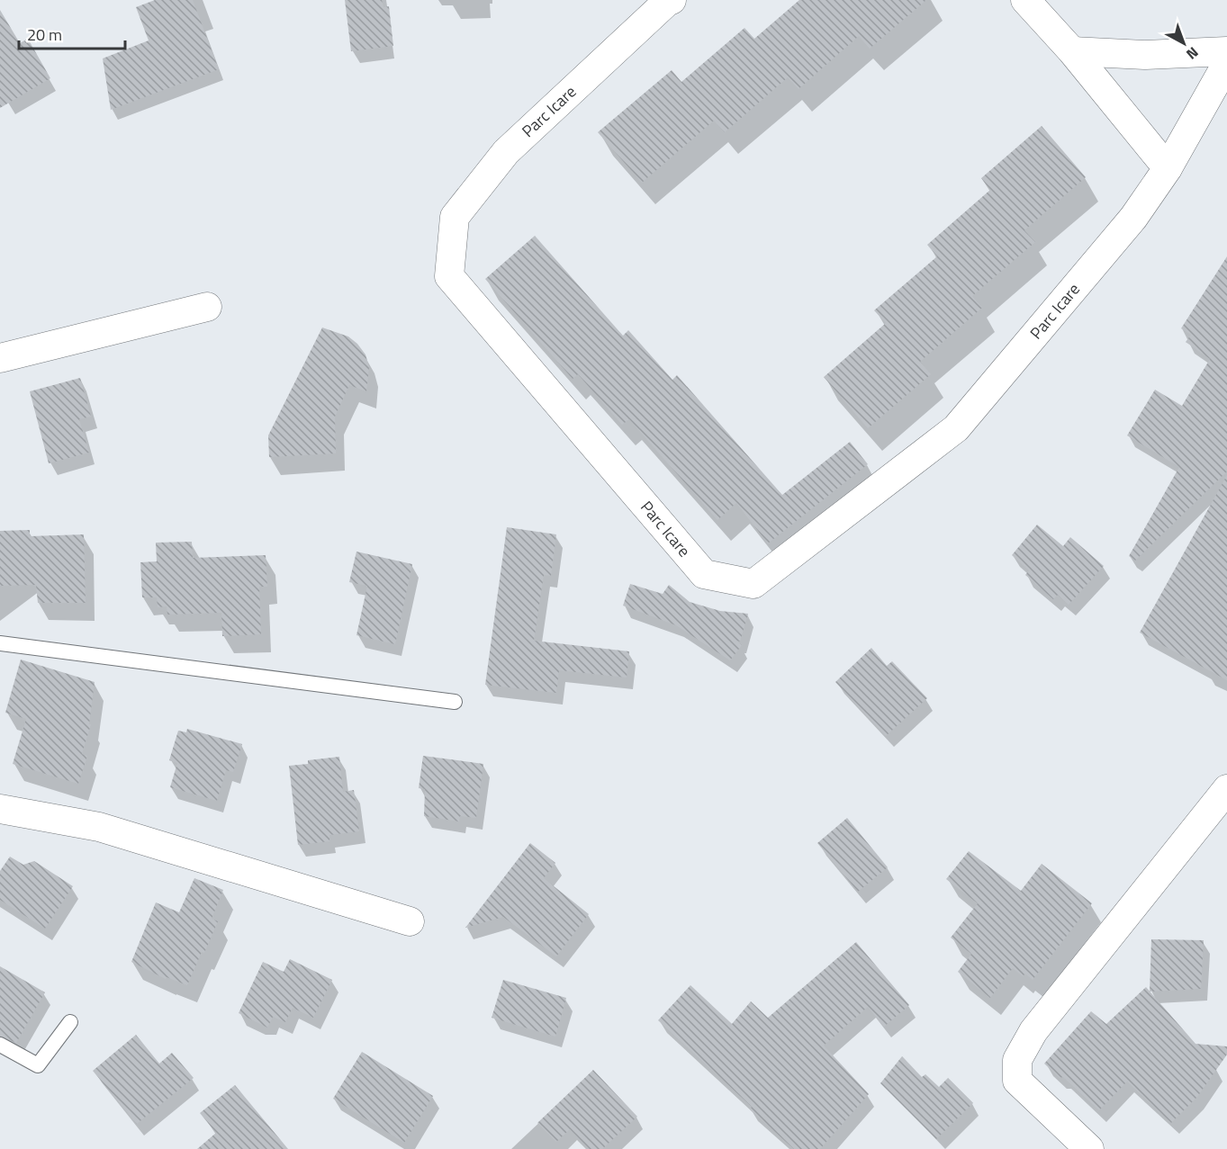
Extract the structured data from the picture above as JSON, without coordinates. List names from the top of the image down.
{
  "streets": {
    "street": ["Parc Icare"]
  },
  "scale_bar": "20 m",
  "north": "bottom right"
}
